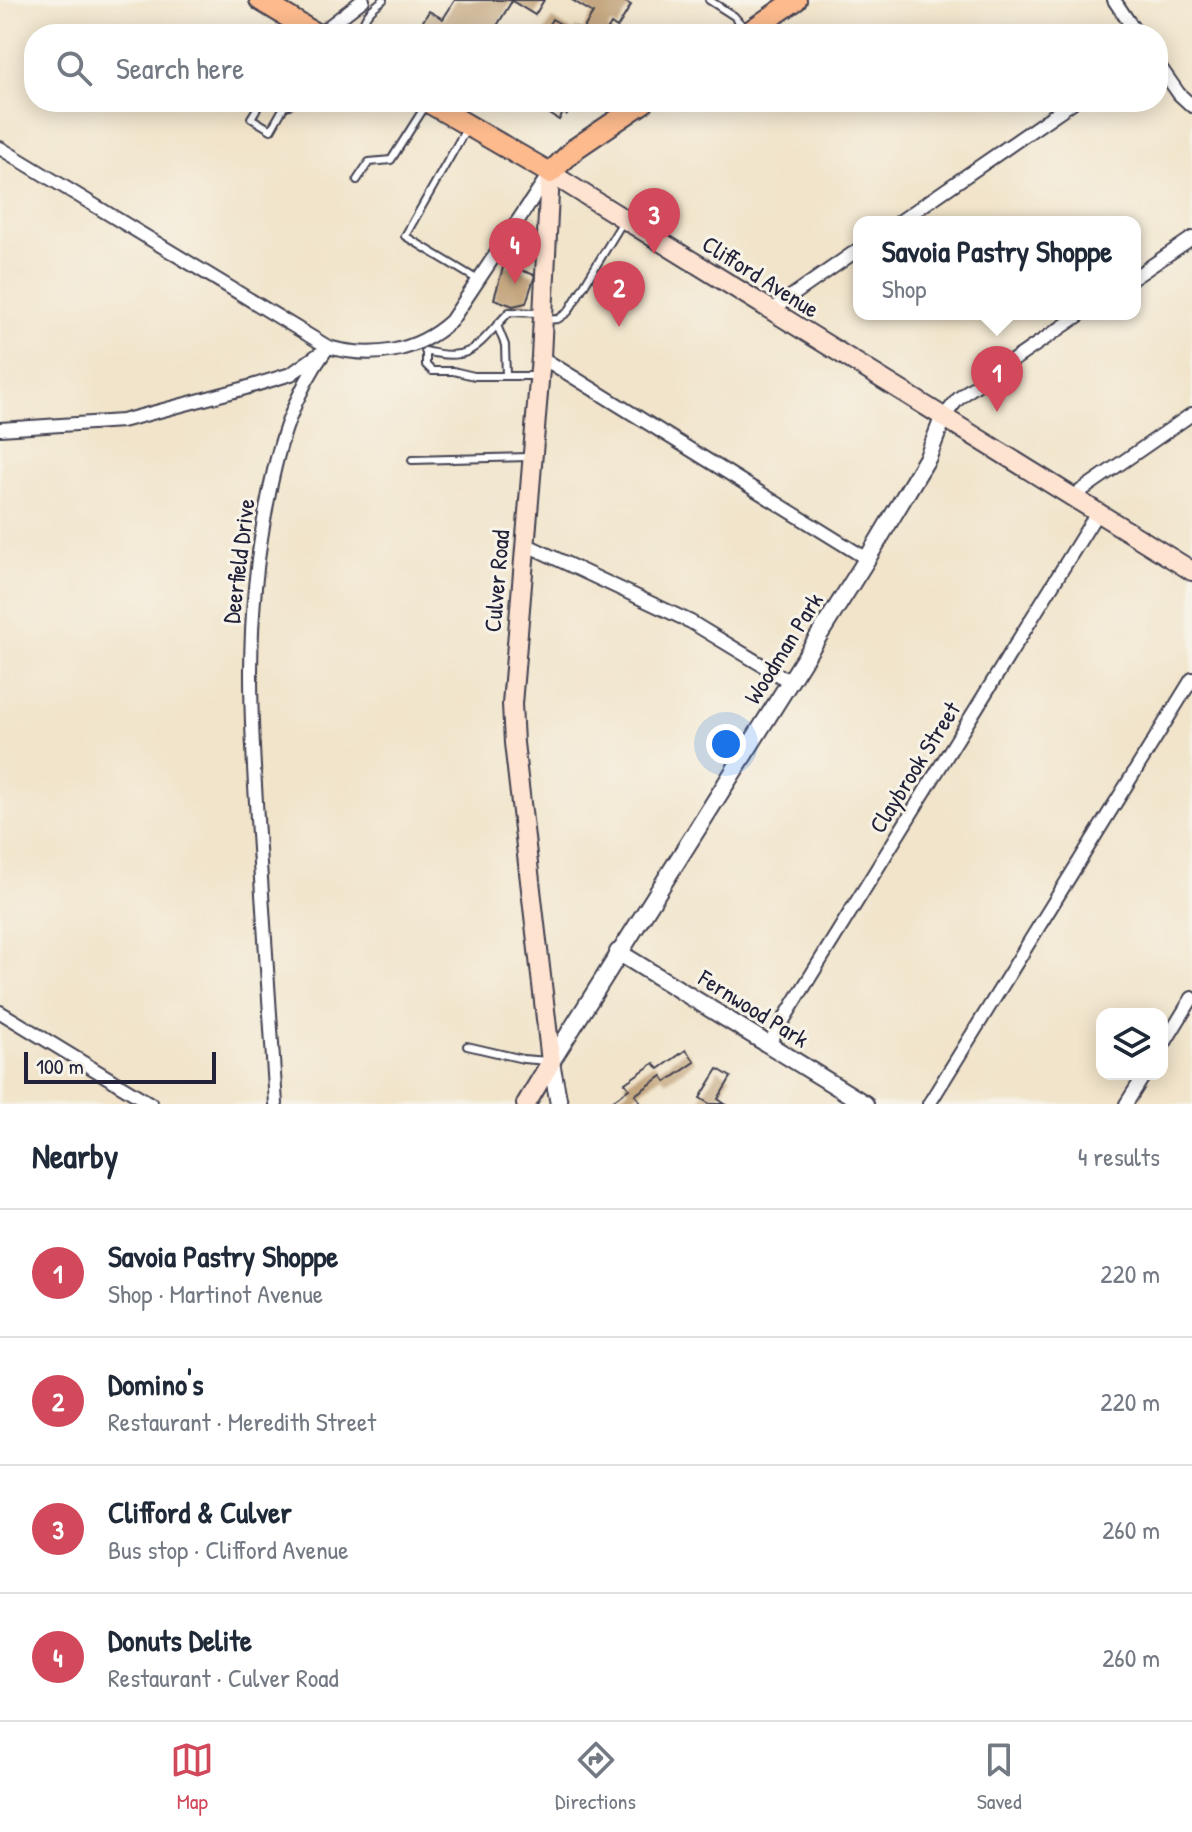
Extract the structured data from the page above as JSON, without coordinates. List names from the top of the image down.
{
  "streets": {
    "main road": ["Clifford Avenue", "Culver Road"],
    "street": [
      "Deerfield Drive",
      "Woodman Park",
      "Claybrook Street",
      "Fernwood Park"
    ]
  },
  "crossings": [
    ["Clifford Avenue", "Culver Road"],
    ["Clifford Avenue", "Woodman Park"],
    ["Clifford Avenue", "Claybrook Street"],
    ["Culver Road", "Woodman Park"],
    ["Woodman Park", "Fernwood Park"],
    ["Claybrook Street", "Fernwood Park"]
  ],
  "scale_bar": "100 m",
  "page": {
    "search": "Search here",
    "pins": [
      "3",
      "4",
      "2",
      "1"
    ],
    "popup": ["Savoia Pastry Shoppe", "Shop"],
    "scale": "100 m",
    "heading": ["Nearby", "4 results"],
    "list": [
      {
        "mark": "1",
        "name": "Savoia Pastry Shoppe",
        "note": "Shop · Martinot Avenue",
        "value": "220 m"
      },
      {
        "mark": "2",
        "name": "Domino's",
        "note": "Restaurant · Meredith Street",
        "value": "220 m"
      },
      {
        "mark": "3",
        "name": "Clifford & Culver",
        "note": "Bus stop · Clifford Avenue",
        "value": "260 m"
      },
      {
        "mark": "4",
        "name": "Donuts Delite",
        "note": "Restaurant · Culver Road",
        "value": "260 m"
      }
    ],
    "nav": ["Map", "Directions", "Saved"]
  }
}
